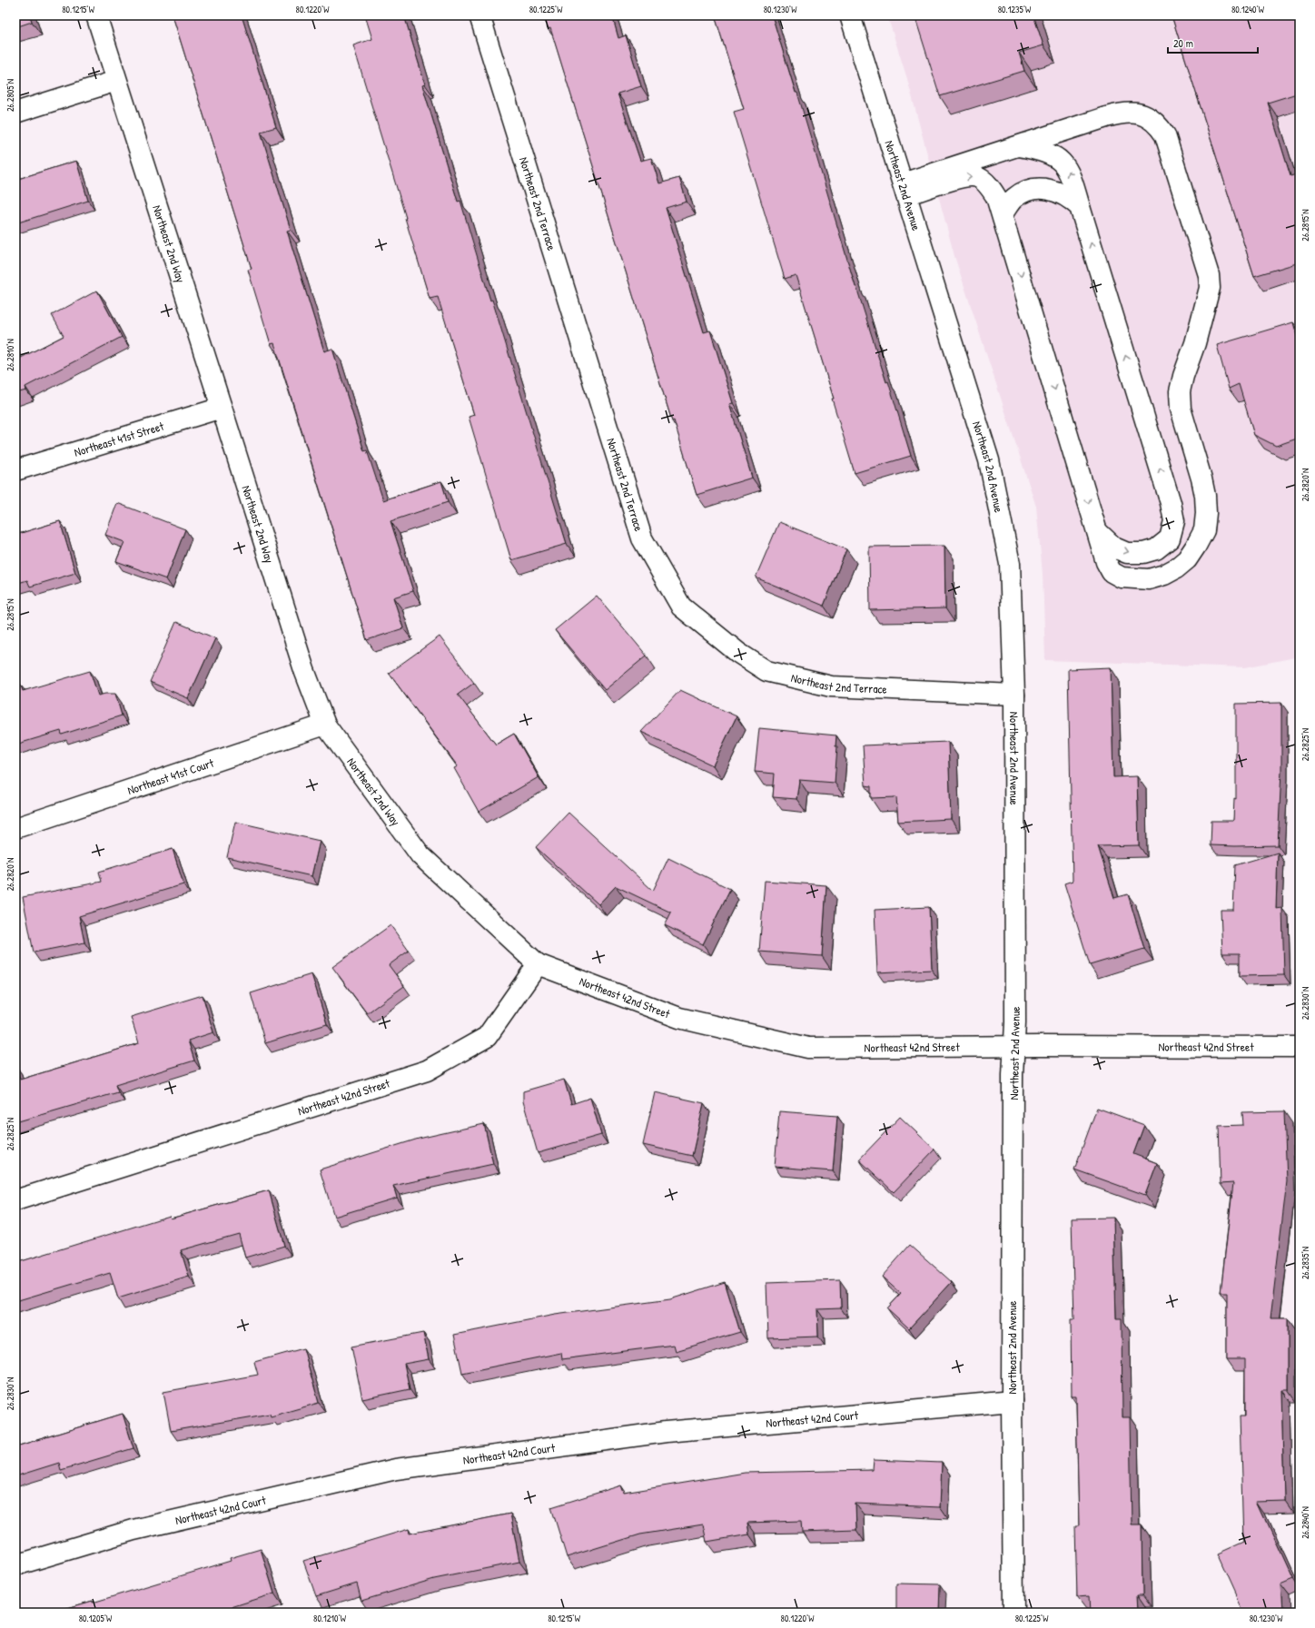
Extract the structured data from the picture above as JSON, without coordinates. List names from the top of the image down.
{
  "streets": {
    "street": [
      "Northeast 2nd Avenue",
      "Northeast 2nd Terrace",
      "Northeast 2nd Way",
      "Northeast 41st Street",
      "Northeast 41st Court",
      "Northeast 42nd Street",
      "Northeast 42nd Court"
    ]
  },
  "crossings": [
    ["Northeast 2nd Avenue", "Northeast 2nd Terrace"],
    ["Northeast 2nd Avenue", "Northeast 42nd Street"],
    ["Northeast 2nd Avenue", "Northeast 42nd Court"],
    ["Northeast 2nd Way", "Northeast 41st Street"],
    ["Northeast 2nd Way", "Northeast 41st Court"],
    ["Northeast 2nd Way", "Northeast 42nd Street"]
  ],
  "scale_bar": "20 m",
  "coordinates": [
    "80.1215°W",
    "80.1220°W",
    "80.1225°W",
    "80.1230°W",
    "80.1235°W",
    "80.1240°W",
    "26.2805°N",
    "26.2815°N",
    "26.2810°N",
    "26.2820°N",
    "26.2825°N",
    "26.2830°N",
    "26.2835°N",
    "26.2840°N",
    "80.1205°W",
    "80.1210°W"
  ]
}
